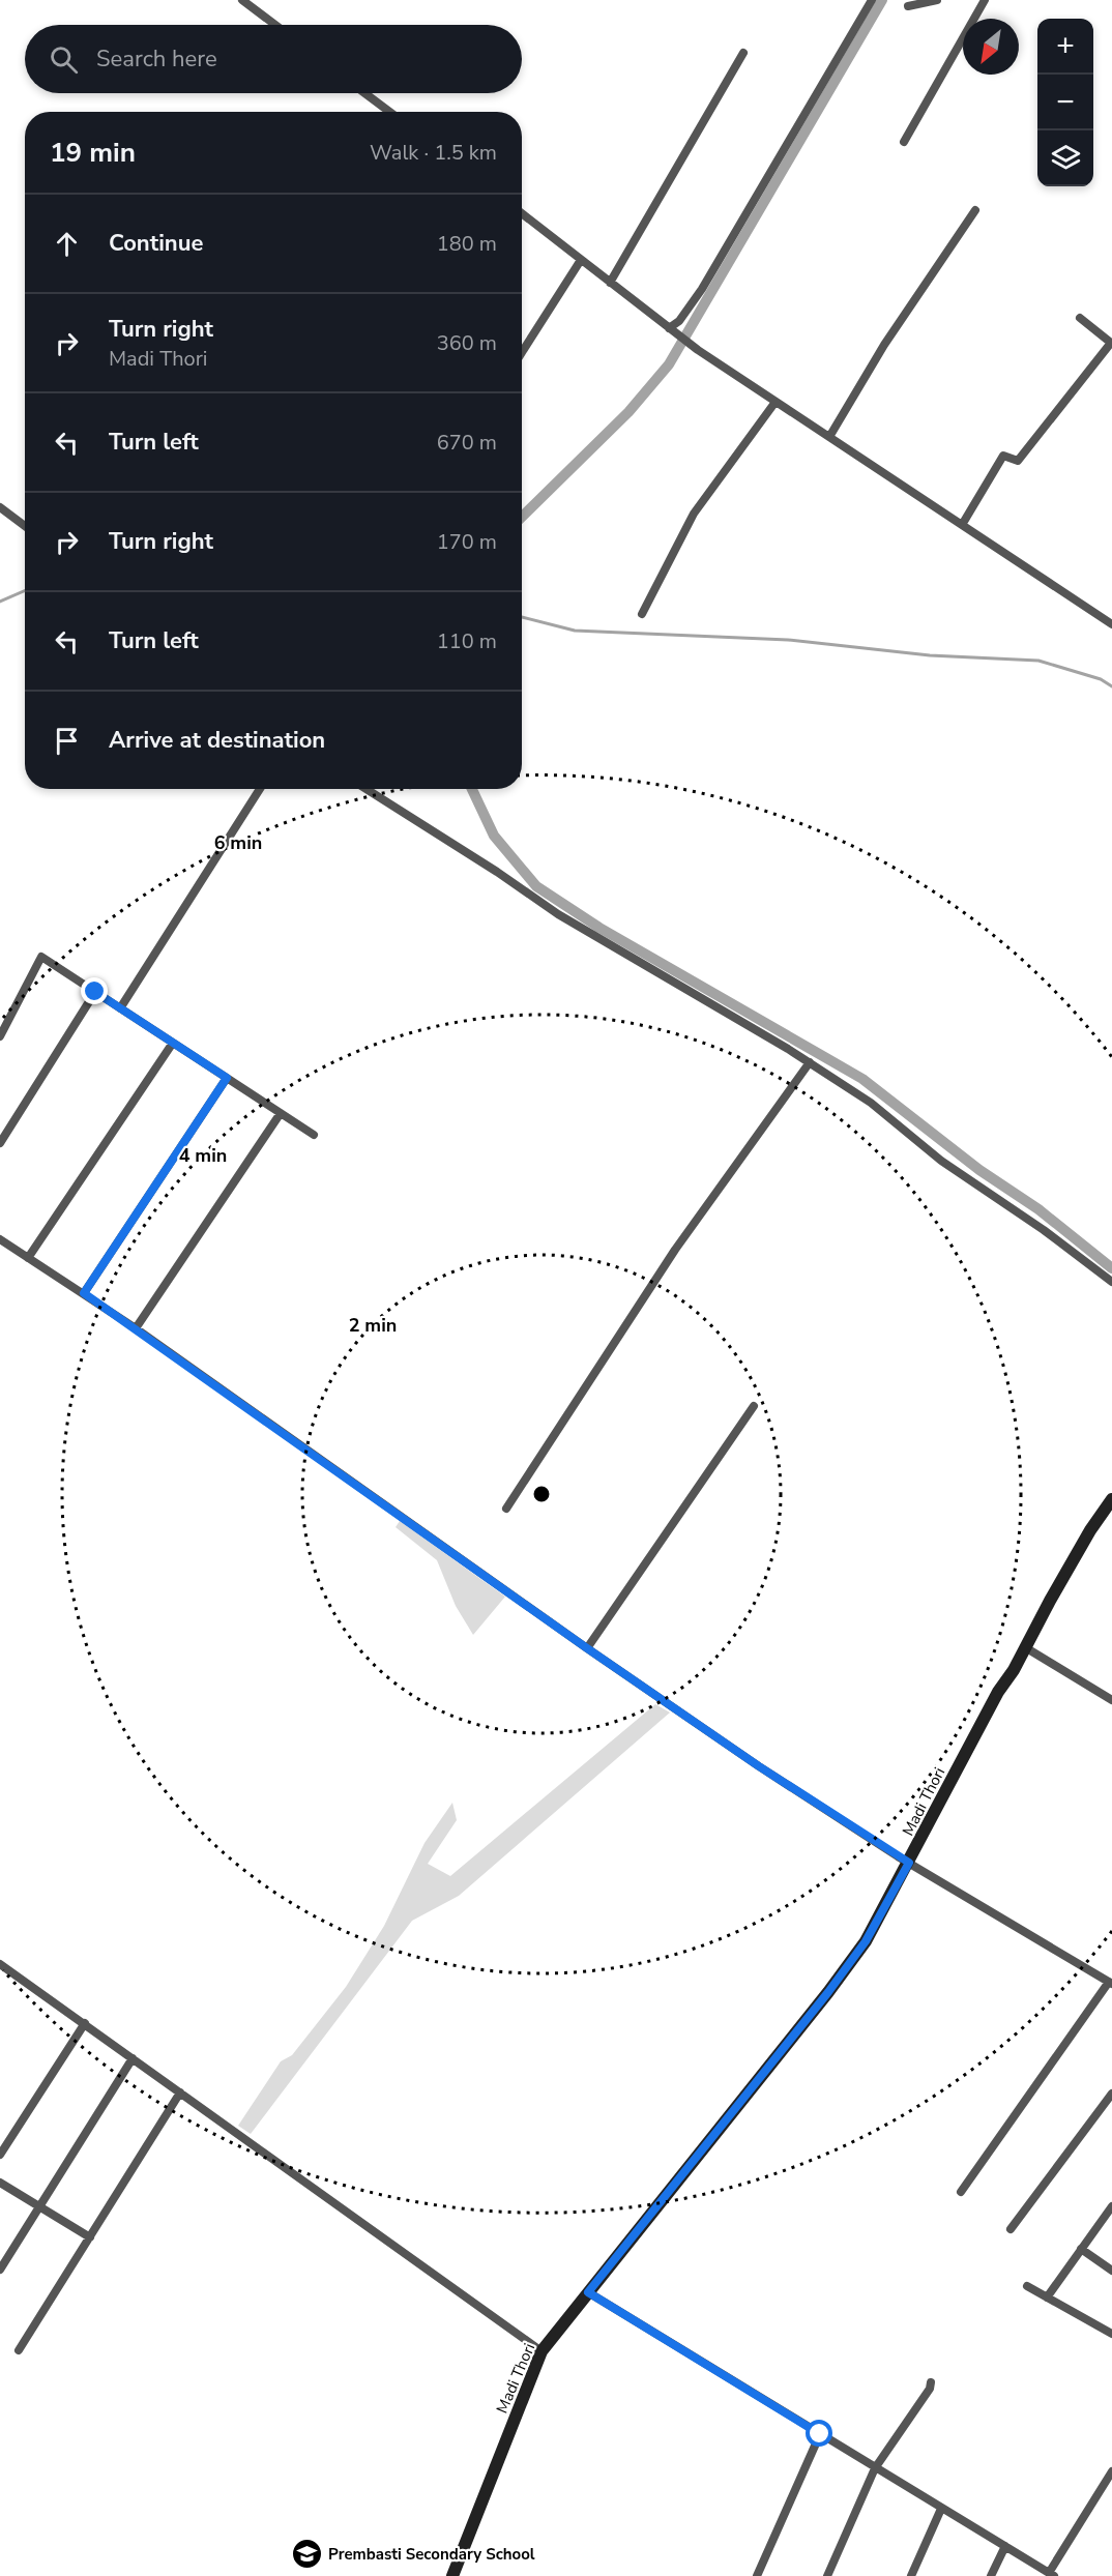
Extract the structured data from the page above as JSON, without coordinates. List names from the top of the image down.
{
  "streets": {
    "main road": ["Madi Thori"]
  },
  "places": {
    "school or university": ["Prembasti Secondary School"]
  },
  "north": "bottom left",
  "page": {
    "map_buttons": ["+", "−"],
    "search": "Search here",
    "heading": ["19 min", "Walk · 1.5 km"],
    "list": [
      ["Continue", "180 m"],
      ["Turn right", "Madi Thori", "360 m"],
      ["Turn left", "670 m"],
      ["Turn right", "170 m"],
      ["Turn left", "110 m"],
      "Arrive at destination"
    ]
  },
  "rings": ["6 min", "4 min", "2 min"]
}
